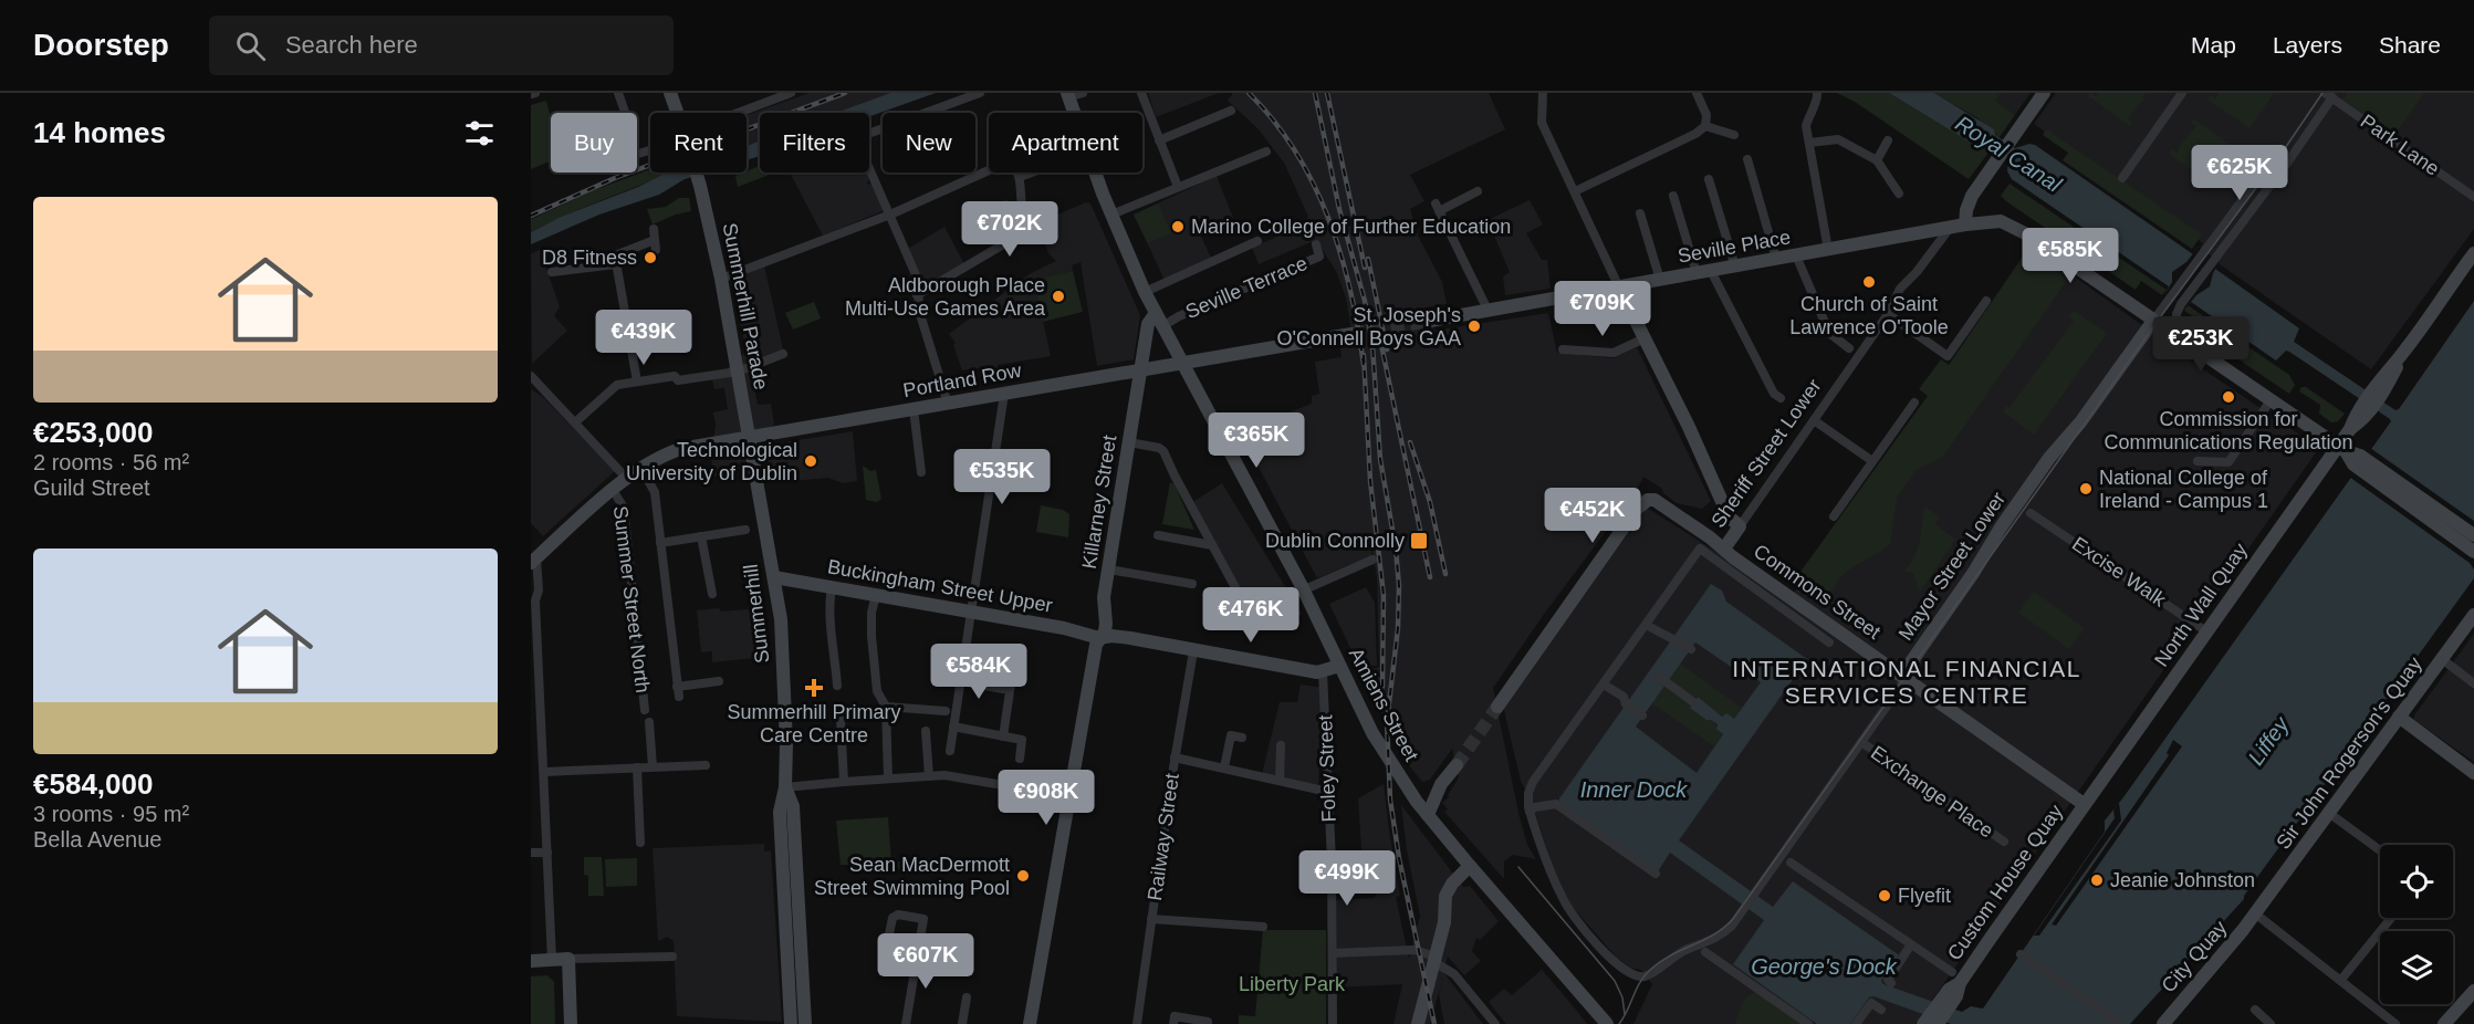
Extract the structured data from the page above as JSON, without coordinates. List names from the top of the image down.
{
  "streets": {
    "main road": [
      "Seville Place",
      "Summerhill Parade",
      "Portland Row",
      "Sheriff Street Lower",
      "Killarney Street",
      "Mayor Street Lower",
      "Buckingham Street Upper",
      "Commons Street",
      "North Wall Quay",
      "Summerhill",
      "Amiens Street",
      "Sir John Rogerson's Quay",
      "Custom House Quay",
      "City Quay"
    ],
    "street": [
      "Park Lane",
      "Seville Terrace",
      "Excise Walk",
      "Summer Street North",
      "Foley Street",
      "Exchange Place",
      "Railway Street"
    ]
  },
  "crossings": [
    ["Seville Place", "Sheriff Street Lower"],
    ["Seville Place", "Mayor Street Lower"],
    ["Seville Place", "North Wall Quay"],
    ["Seville Terrace", "Killarney Street"],
    ["Seville Terrace", "Amiens Street"],
    ["Summerhill Parade", "Portland Row"],
    ["Summerhill Parade", "Summerhill"],
    ["Portland Row", "Killarney Street"],
    ["Portland Row", "Summer Street North"],
    ["Portland Row", "Summerhill"],
    ["Portland Row", "Amiens Street"],
    ["Sheriff Street Lower", "Commons Street"],
    ["Killarney Street", "Buckingham Street Upper"],
    ["Killarney Street", "Amiens Street"],
    ["Mayor Street Lower", "Commons Street"],
    ["Mayor Street Lower", "Exchange Place"],
    ["Excise Walk", "North Wall Quay"],
    ["Buckingham Street Upper", "Summerhill"],
    ["Buckingham Street Upper", "Foley Street"],
    ["Buckingham Street Upper", "Railway Street"],
    ["Commons Street", "North Wall Quay"],
    ["Commons Street", "Custom House Quay"],
    ["North Wall Quay", "Custom House Quay"],
    ["Sir John Rogerson's Quay", "City Quay"]
  ],
  "districts": ["INTERNATIONAL FINANCIAL SERVICES CENTRE"],
  "water": [
    "Royal Canal",
    "Liffey",
    "Inner Dock",
    "George's Dock"
  ],
  "parks": ["Liberty Park"],
  "places": {
    "other": [
      "Marino College of Further Education",
      "D8 Fitness",
      "Church of Saint Lawrence O'Toole",
      "Aldborough Place Multi-Use Games Area",
      "St. Joseph's O'Connell Boys GAA",
      "Commission for Communications Regulation",
      "Technological University of Dublin",
      "National College of Ireland - Campus 1",
      "Sean MacDermott Street Swimming Pool",
      "Jeanie Johnston",
      "Flyefit"
    ],
    "transit": ["Dublin Connolly"],
    "health": ["Summerhill Primary Care Centre"]
  },
  "page": {
    "header": "Doorstep",
    "search": "Search here",
    "nav": ["Map", "Layers", "Share"],
    "heading": "14 homes",
    "chip": [
      "Buy",
      "Rent",
      "Filters",
      "New",
      "Apartment"
    ],
    "price": [
      "€625K",
      "€702K",
      "€585K",
      "€709K",
      "€439K",
      "€253K",
      "€365K",
      "€535K",
      "€452K",
      "€476K",
      "€584K",
      "€908K",
      "€499K",
      "€607K"
    ],
    "list": [
      {
        "name": "€253,000",
        "note": "2 rooms · 56 m² · Guild Street"
      },
      {
        "name": "€584,000",
        "note": "3 rooms · 95 m² · Bella Avenue"
      }
    ]
  }
}
